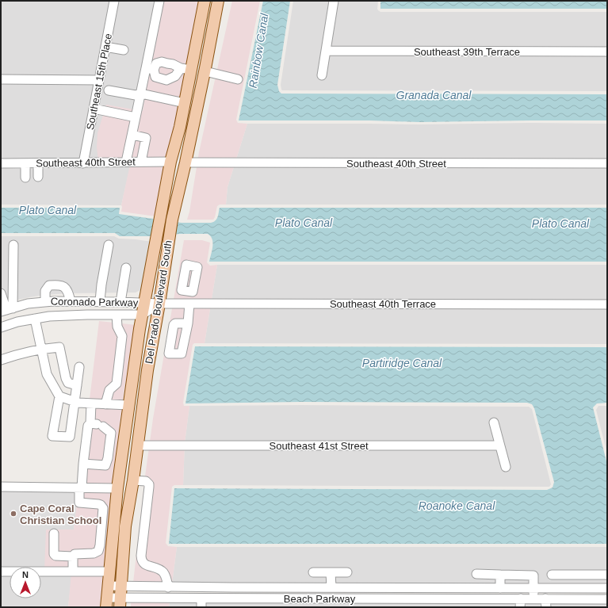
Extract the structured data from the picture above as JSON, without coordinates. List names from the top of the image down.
{
  "streets": {
    "main road": ["Del Prado Boulevard South"],
    "street": [
      "Southeast 39th Terrace",
      "Southeast 15th Place",
      "Southeast 40th Street",
      "Coronado Parkway",
      "Southeast 40th Terrace",
      "Southeast 41st Street",
      "Beach Parkway"
    ]
  },
  "crossings": [
    ["Southeast 15th Place", "Southeast 40th Street"],
    ["Southeast 40th Street", "Del Prado Boulevard South"],
    ["Coronado Parkway", "Del Prado Boulevard South"],
    ["Coronado Parkway", "Southeast 40th Terrace"],
    ["Del Prado Boulevard South", "Southeast 40th Terrace"],
    ["Del Prado Boulevard South", "Southeast 41st Street"],
    ["Del Prado Boulevard South", "Beach Parkway"]
  ],
  "water": [
    "Rainbow Canal",
    "Granada Canal",
    "Plato Canal",
    "Partiridge Canal",
    "Roanoke Canal"
  ],
  "places": ["Cape Coral Christian School"],
  "north": "top"
}
